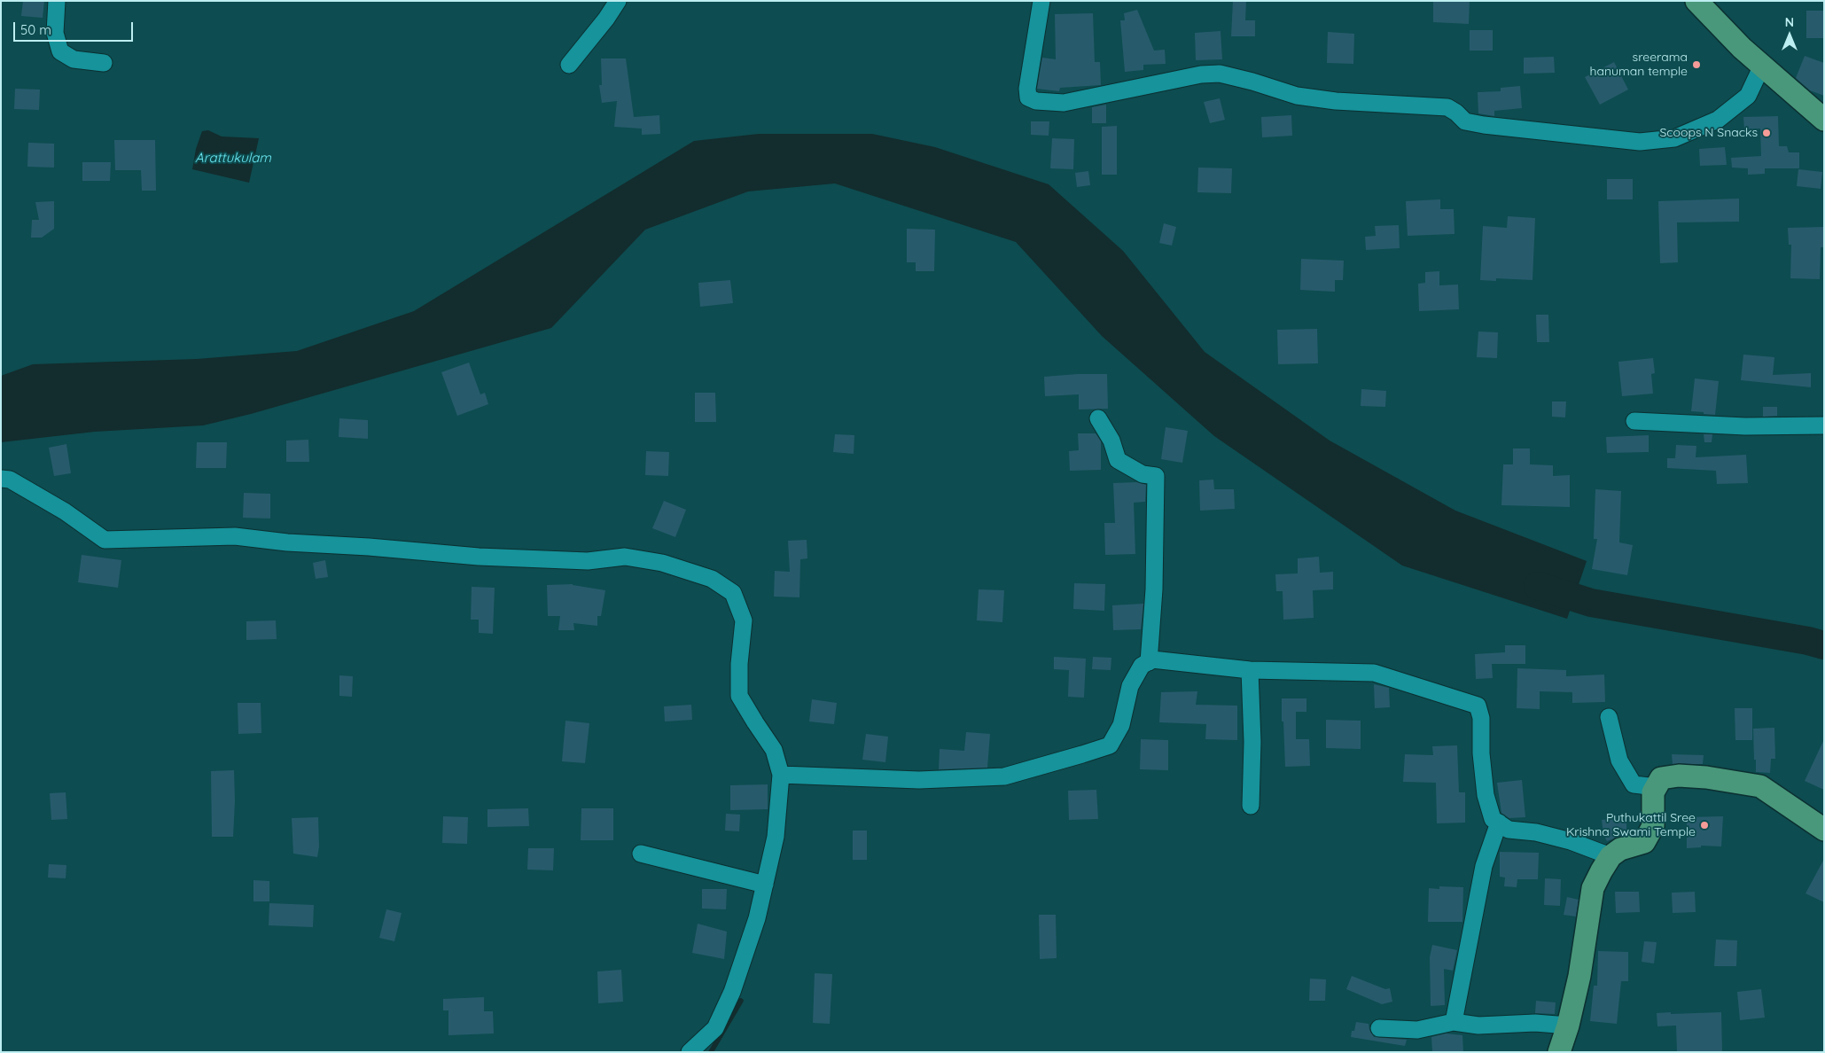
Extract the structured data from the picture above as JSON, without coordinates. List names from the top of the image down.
{
  "water": ["Arattukulam"],
  "places": ["sreerama hanuman temple", "Scoops N Snacks", "Puthukattil Sree Krishna Swami Temple"],
  "scale_bar": "50 m",
  "north": "top"
}
